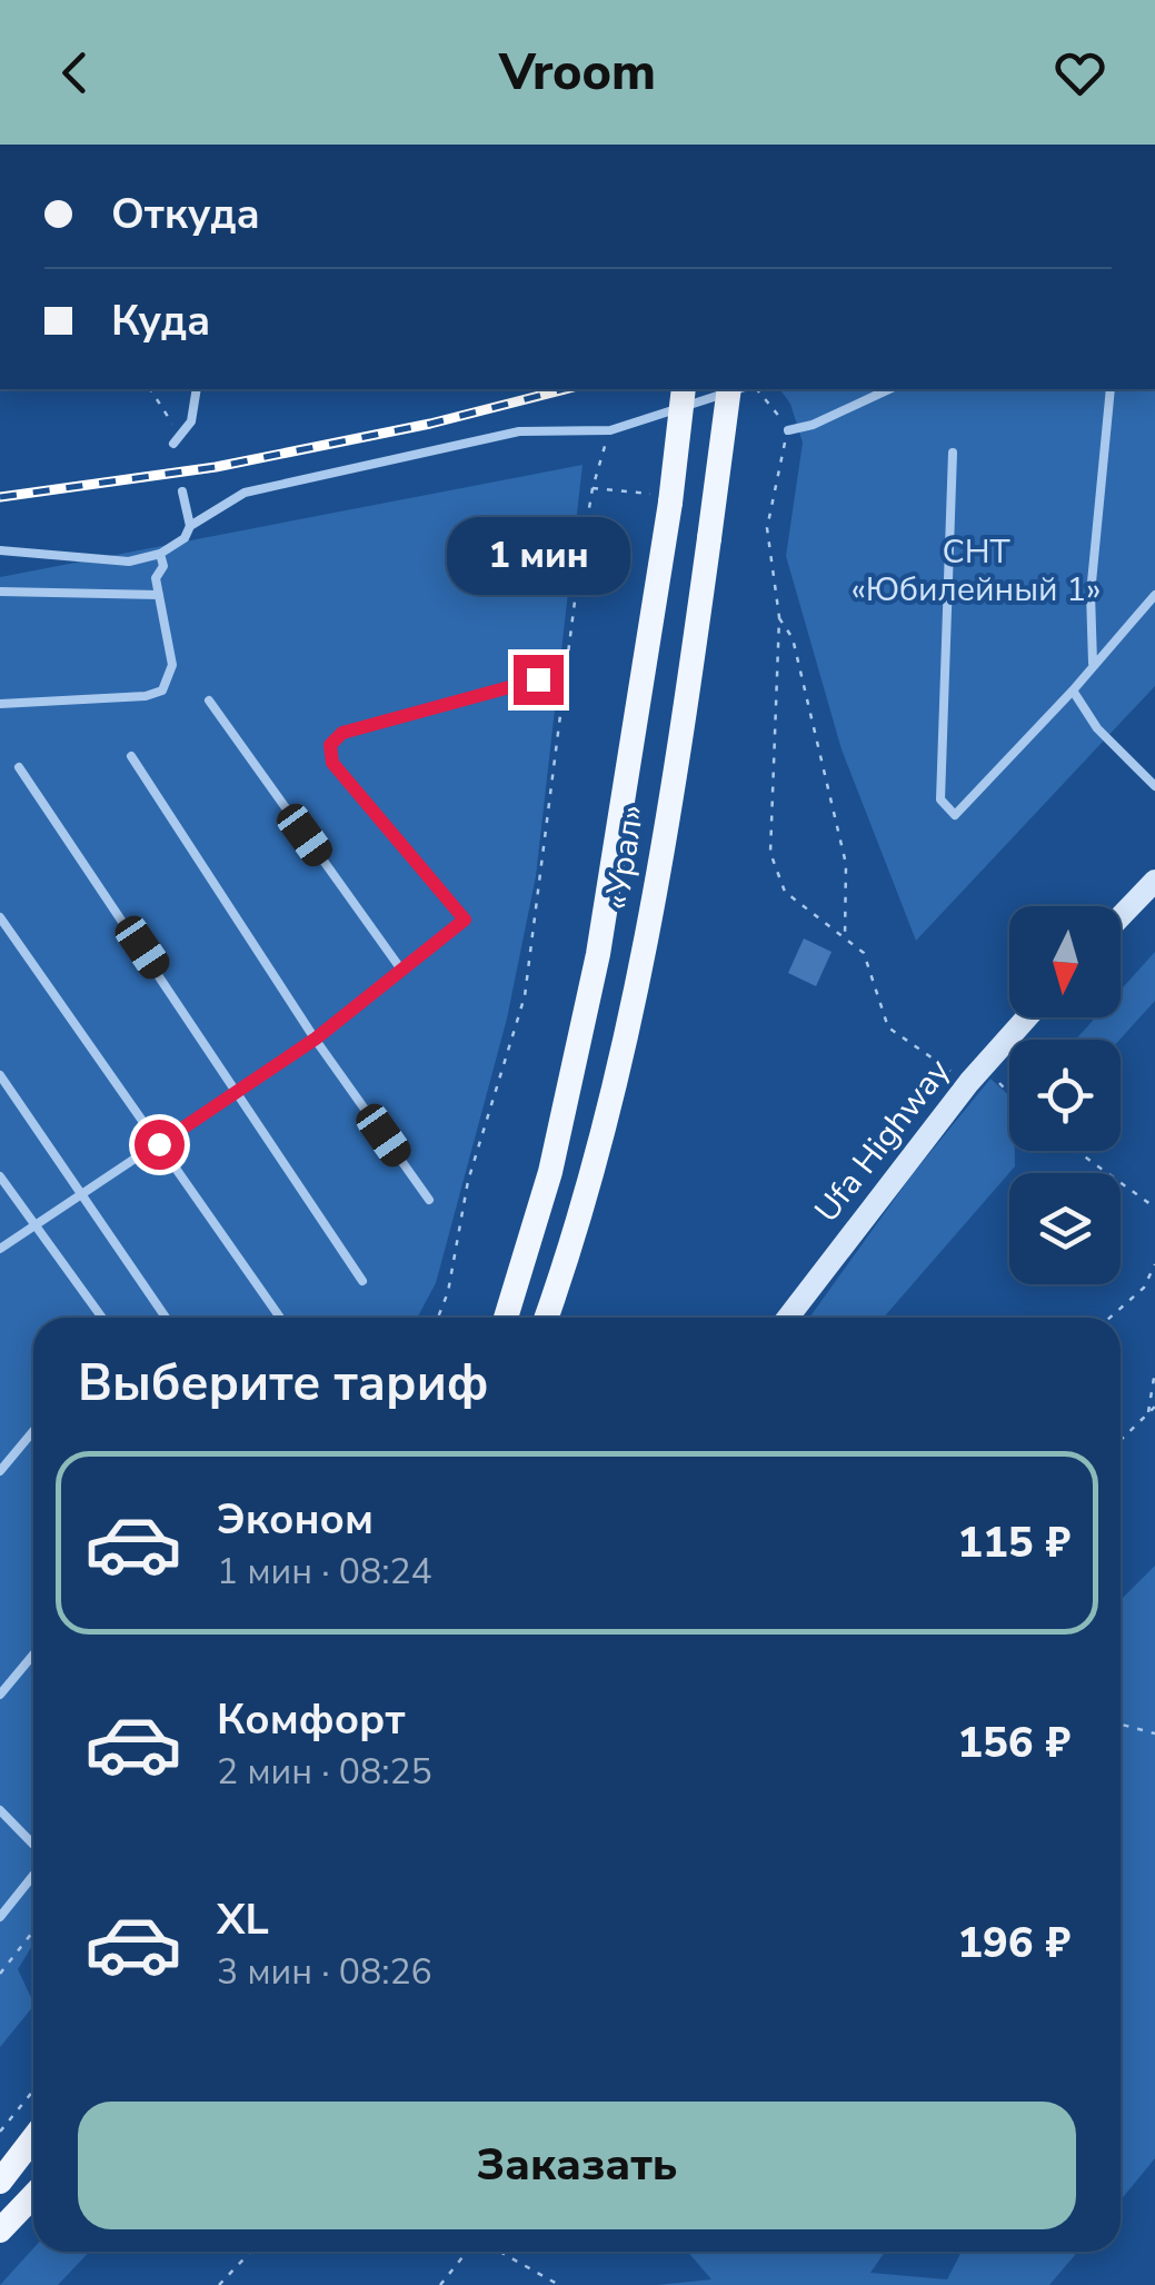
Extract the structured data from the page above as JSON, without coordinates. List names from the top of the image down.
{
  "streets": {
    "main road": ["«Урал»", "Ufa Highway"]
  },
  "parks": ["СНТ «Юбилейный 1»"],
  "north": "bottom",
  "page": {
    "header": "Vroom",
    "banner": ["Откуда", "Куда"],
    "bubble": "1 мин",
    "heading": "Выберите тариф",
    "list": [
      {
        "name": "Эконом",
        "note": "1 мин · 08:24",
        "value": "115 ₽"
      },
      {
        "name": "Комфорт",
        "note": "2 мин · 08:25",
        "value": "156 ₽"
      },
      {
        "name": "XL",
        "note": "3 мин · 08:26",
        "value": "196 ₽"
      }
    ],
    "buttons": "Заказать"
  }
}
